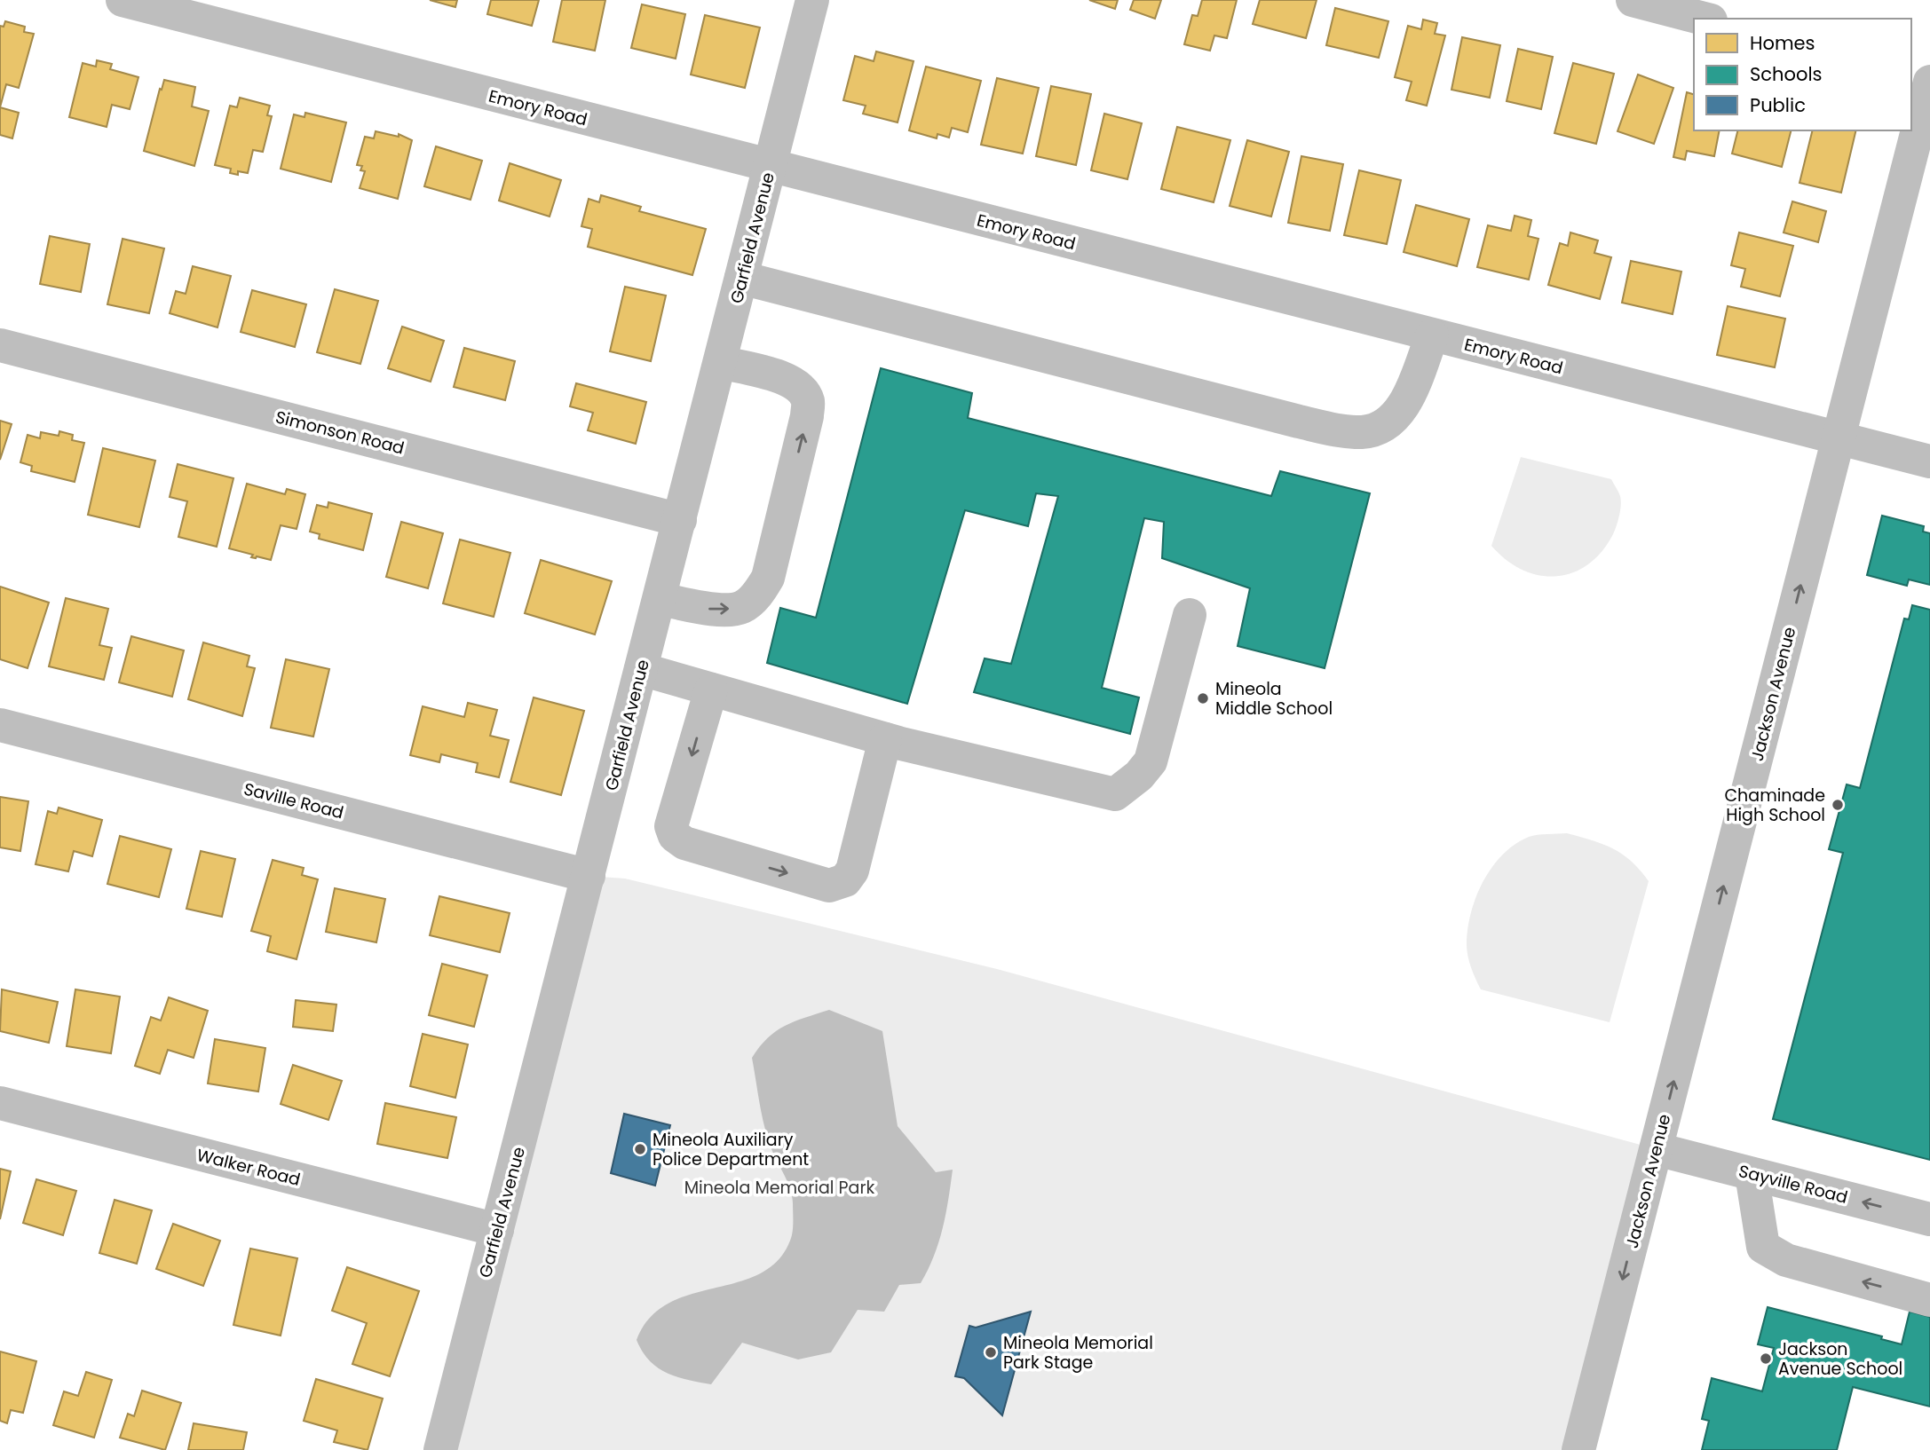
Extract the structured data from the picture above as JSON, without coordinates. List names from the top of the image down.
{
  "streets": {
    "street": [
      "Emory Road",
      "Garfield Avenue",
      "Simonson Road",
      "Jackson Avenue",
      "Saville Road",
      "Walker Road",
      "Sayville Road"
    ]
  },
  "crossings": [
    ["Emory Road", "Garfield Avenue"],
    ["Emory Road", "Jackson Avenue"],
    ["Garfield Avenue", "Simonson Road"],
    ["Garfield Avenue", "Saville Road"],
    ["Garfield Avenue", "Walker Road"],
    ["Jackson Avenue", "Sayville Road"]
  ],
  "one_way": ["Sayville Road"],
  "parks": ["Mineola Memorial Park"],
  "places": [
    "Mineola Middle School",
    "Chaminade High School",
    "Mineola Auxiliary Police Department",
    "Mineola Memorial Park Stage",
    "Jackson Avenue School"
  ],
  "legend": ["Homes", "Schools", "Public"]
}
